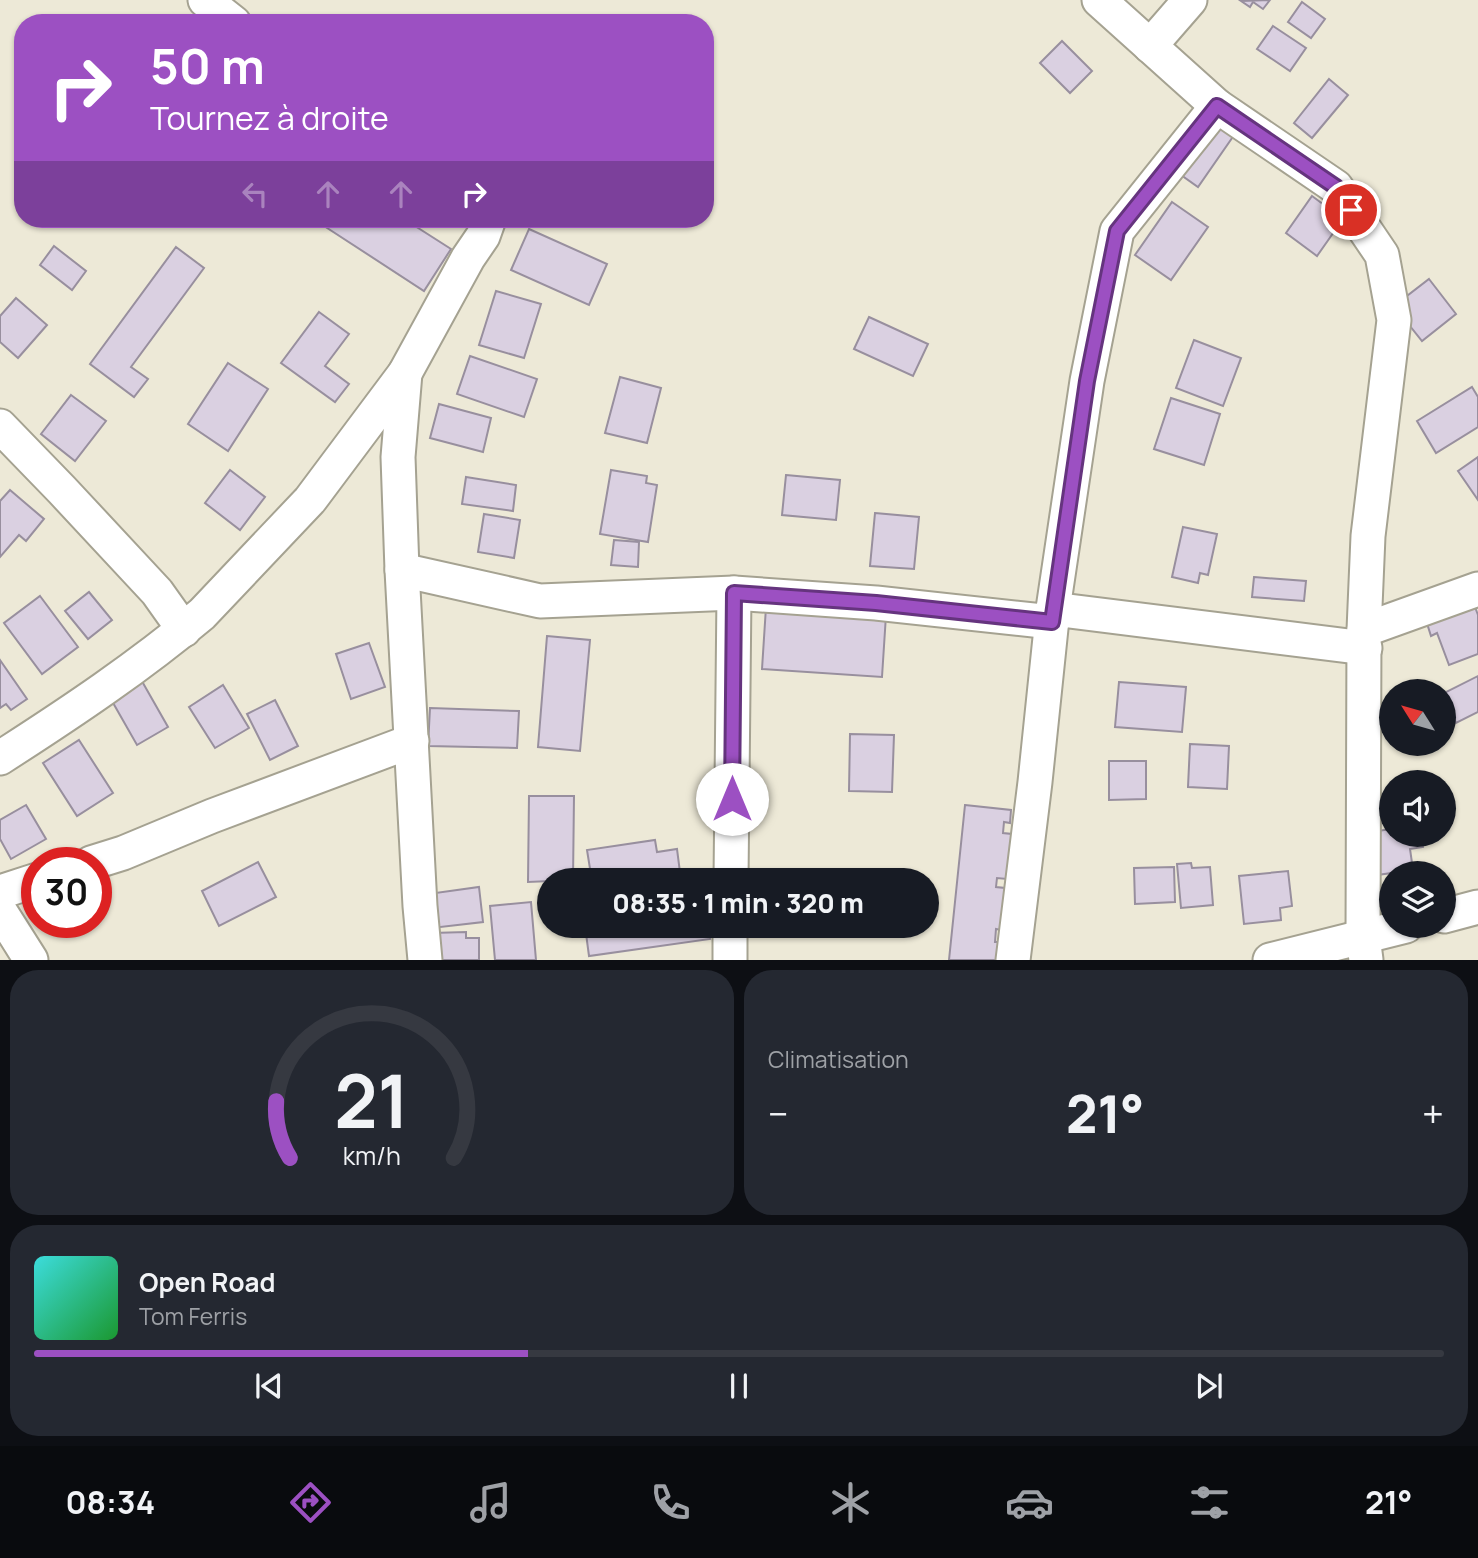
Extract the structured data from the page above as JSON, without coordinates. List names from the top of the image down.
{
  "north": "top left",
  "page": {
    "turn": ["50 m", "Tournez à droite"],
    "limit": "30",
    "trip": "08:35 · 1 min · 320 m",
    "tile": "Climatisation",
    "heat": ["−", "21°", "+"],
    "song": ["Open Road", "Tom Ferris"],
    "tabs": ["08:34", "21°"],
    "gauge": ["21", "km/h"]
  }
}
